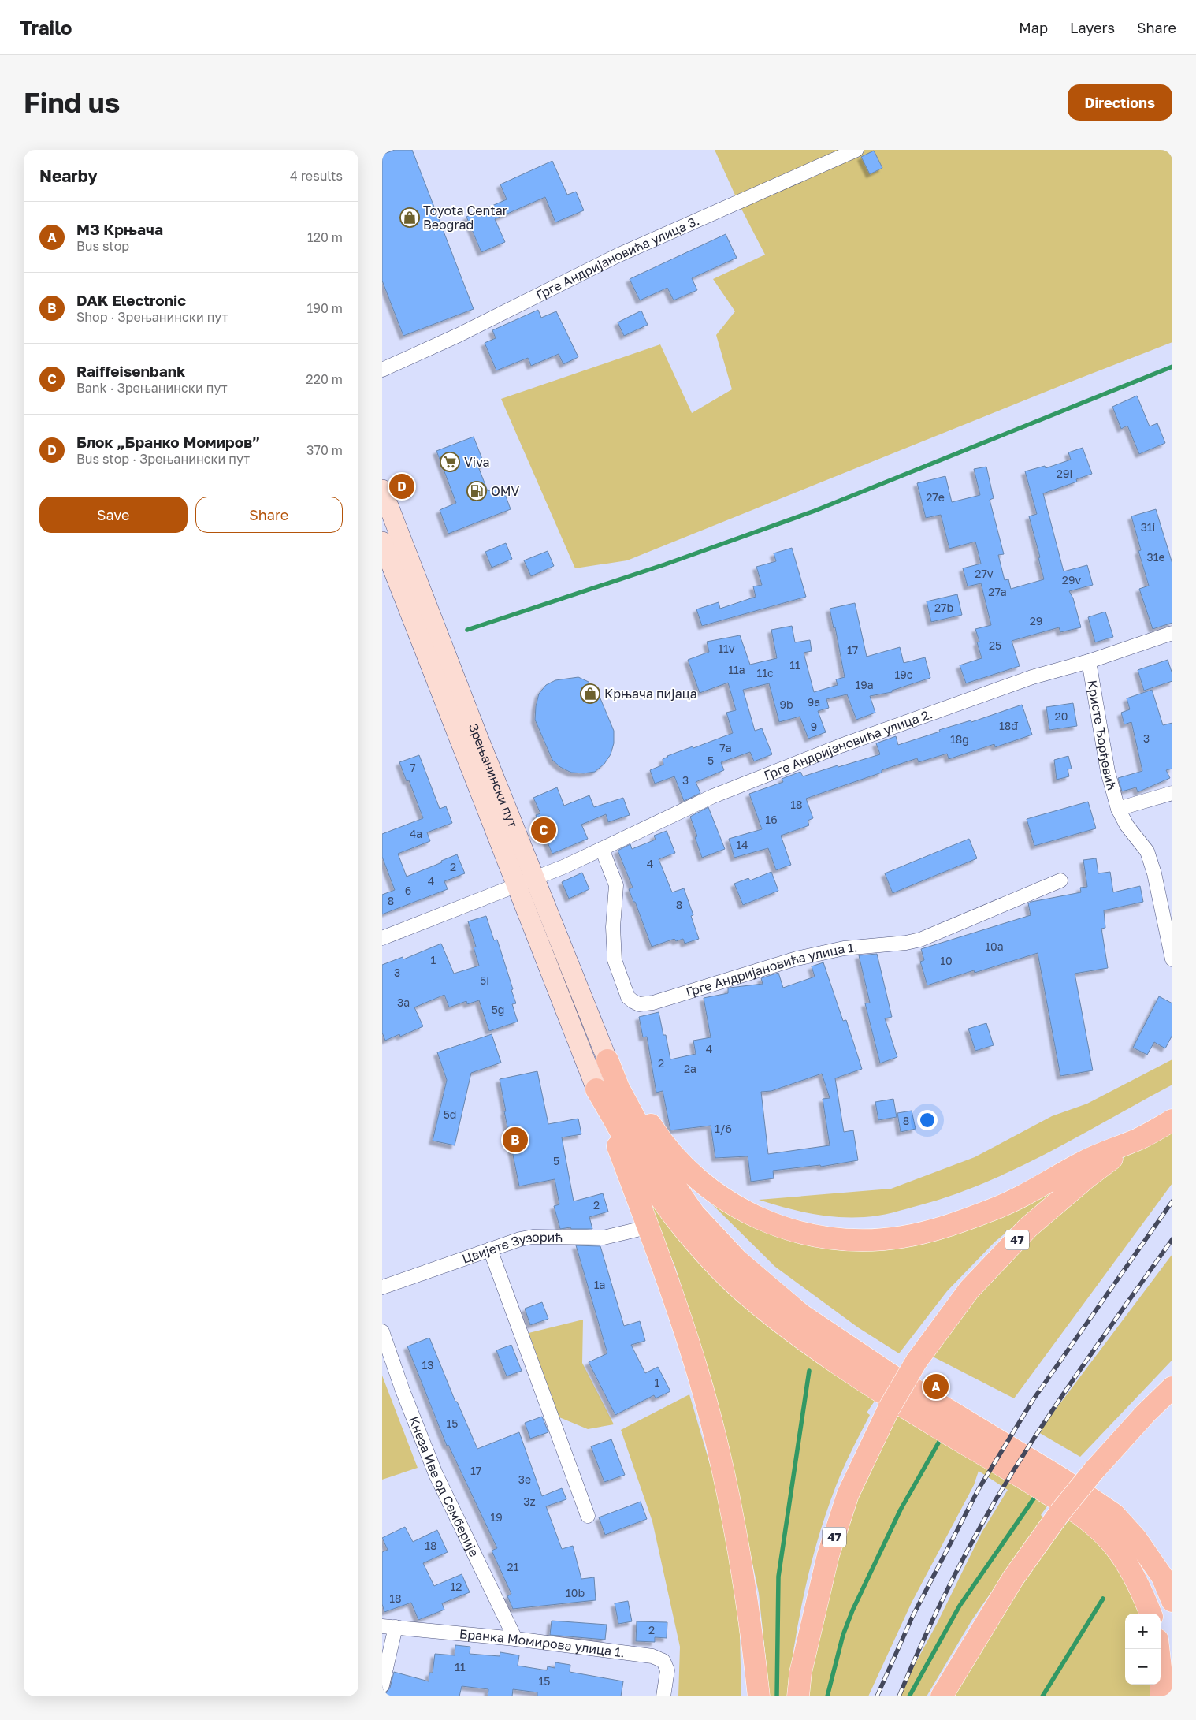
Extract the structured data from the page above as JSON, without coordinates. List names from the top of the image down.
{
  "streets": {
    "main road": ["Зрењанински пут", "47"],
    "street": [
      "Грге Андријановића улица 3.",
      "Кристе Ђорђевић",
      "Грге Андријановића улица 2.",
      "Грге Андријановића улица 1.",
      "Цвијете Зузорић",
      "Кнеза Иве од Семберије",
      "Бранка Момирова улица 1."
    ]
  },
  "crossings": [
    ["Кристе Ђорђевић", "Грге Андријановића улица 2."],
    ["Грге Андријановића улица 2.", "Зрењанински пут"],
    ["Грге Андријановића улица 2.", "Грге Андријановића улица 1."],
    ["Кнеза Иве од Семберије", "Бранка Момирова улица 1."]
  ],
  "places": {
    "shop": ["Toyota Centar Beograd", "Крњача пијаца"],
    "supermarket": ["Viva"],
    "fuel station": ["OMV"]
  },
  "house_numbers": [
    "29i",
    "27e",
    "31i",
    "31e",
    "27v",
    "29v",
    "27a",
    "27b",
    "29",
    "25",
    "11v",
    "17",
    "11",
    "11a",
    "11c",
    "19c",
    "19a",
    "9a",
    "9b",
    "20",
    "18đ",
    "9",
    "3",
    "18g",
    "7a",
    "5",
    "7",
    "3",
    "18",
    "16",
    "4a",
    "14",
    "4",
    "2",
    "4",
    "6",
    "8",
    "8",
    "10a",
    "1",
    "10",
    "3",
    "5i",
    "3a",
    "5g",
    "4",
    "2",
    "2a",
    "5d",
    "8",
    "1/6",
    "5",
    "2",
    "1a",
    "13",
    "1",
    "15",
    "17",
    "3e",
    "3z",
    "19",
    "18",
    "21",
    "12",
    "10b",
    "18",
    "2",
    "11",
    "15"
  ],
  "page": {
    "header": "Trailo",
    "nav": ["Map", "Layers", "Share"],
    "buttons": [
      "Directions",
      ["Save", "Share"]
    ],
    "title": "Find us",
    "heading": ["Nearby", "4 results"],
    "list": [
      {
        "mark": "A",
        "name": "МЗ Крњача",
        "note": "Bus stop",
        "value": "120 m"
      },
      {
        "mark": "B",
        "name": "DAK Electronic",
        "note": "Shop · Зрењанински пут",
        "value": "190 m"
      },
      {
        "mark": "C",
        "name": "Raiffeisenbank",
        "note": "Bank · Зрењанински пут",
        "value": "220 m"
      },
      {
        "mark": "D",
        "name": "Блок „Бранко Момиров”",
        "note": "Bus stop · Зрењанински пут",
        "value": "370 m"
      }
    ],
    "pins": [
      "D",
      "C",
      "B",
      "A"
    ],
    "map_buttons": ["+", "−"]
  }
}
